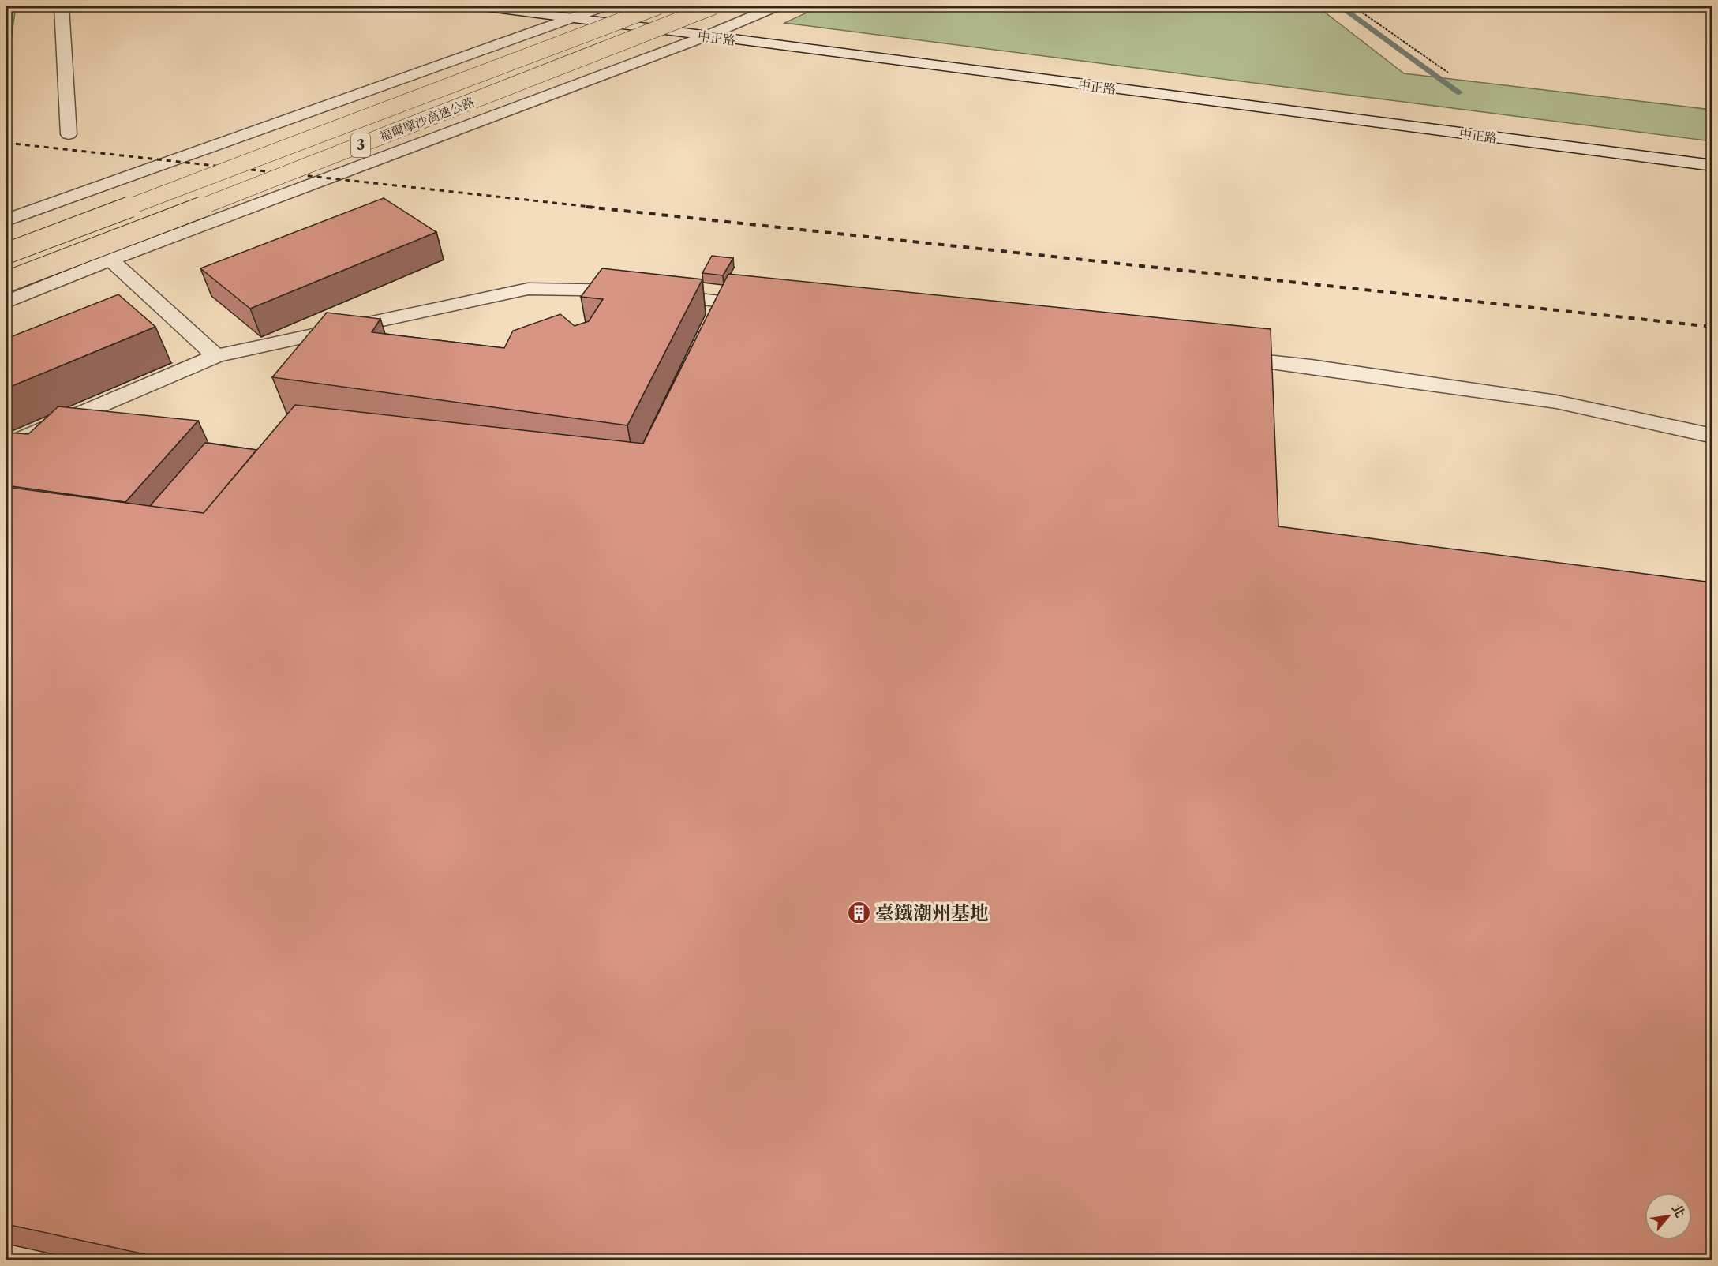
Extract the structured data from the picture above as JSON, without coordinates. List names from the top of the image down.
{
  "streets": {
    "highway": ["福爾摩沙高速公路", "3"],
    "street": ["中正路"]
  },
  "places": {
    "building": ["臺鐵潮州基地"]
  },
  "north": "top right"
}
